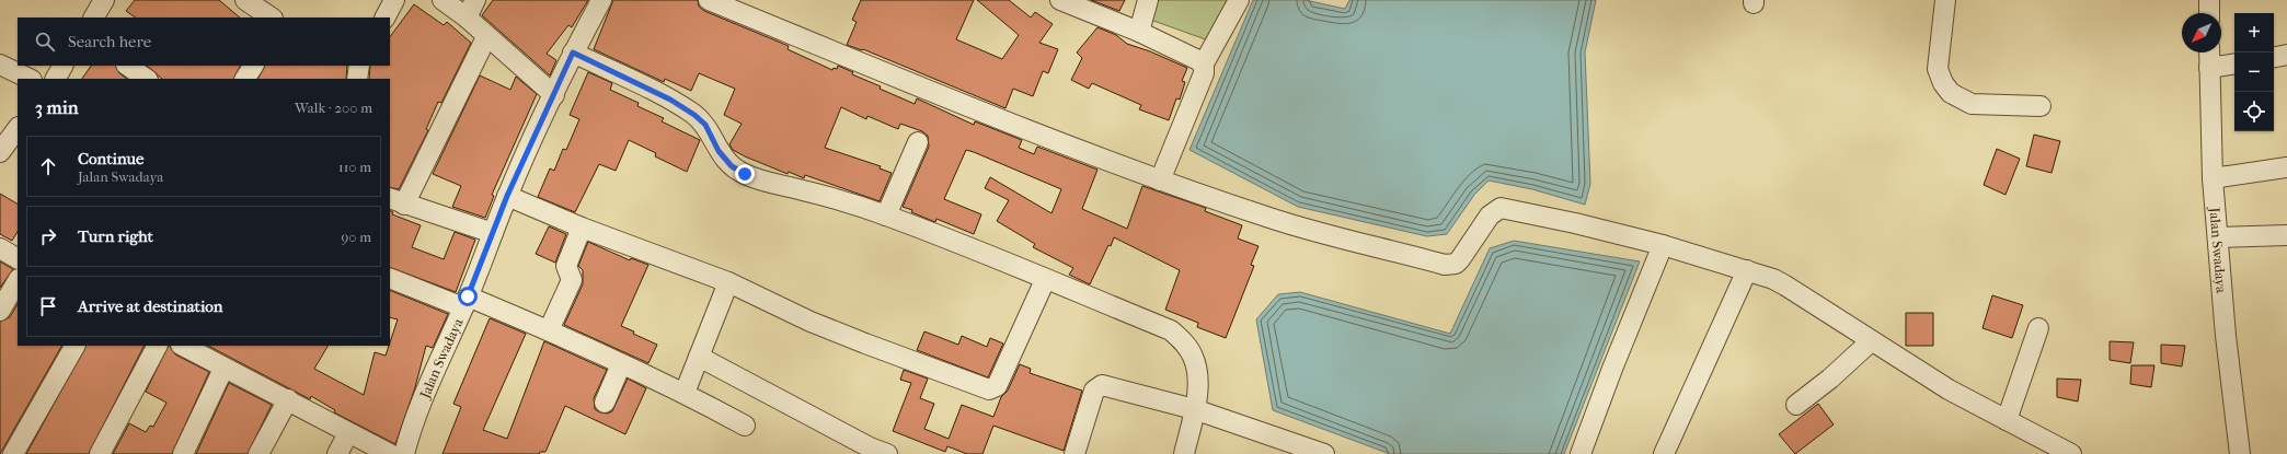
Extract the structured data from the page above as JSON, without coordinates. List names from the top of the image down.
{
  "streets": {
    "street": ["Jalan Swadaya"]
  },
  "north": "bottom left",
  "page": {
    "map_buttons": ["+", "−"],
    "search": "Search here",
    "heading": ["3 min", "Walk · 200 m"],
    "list": [
      ["Continue", "Jalan Swadaya", "110 m"],
      ["Turn right", "90 m"],
      "Arrive at destination"
    ]
  }
}
